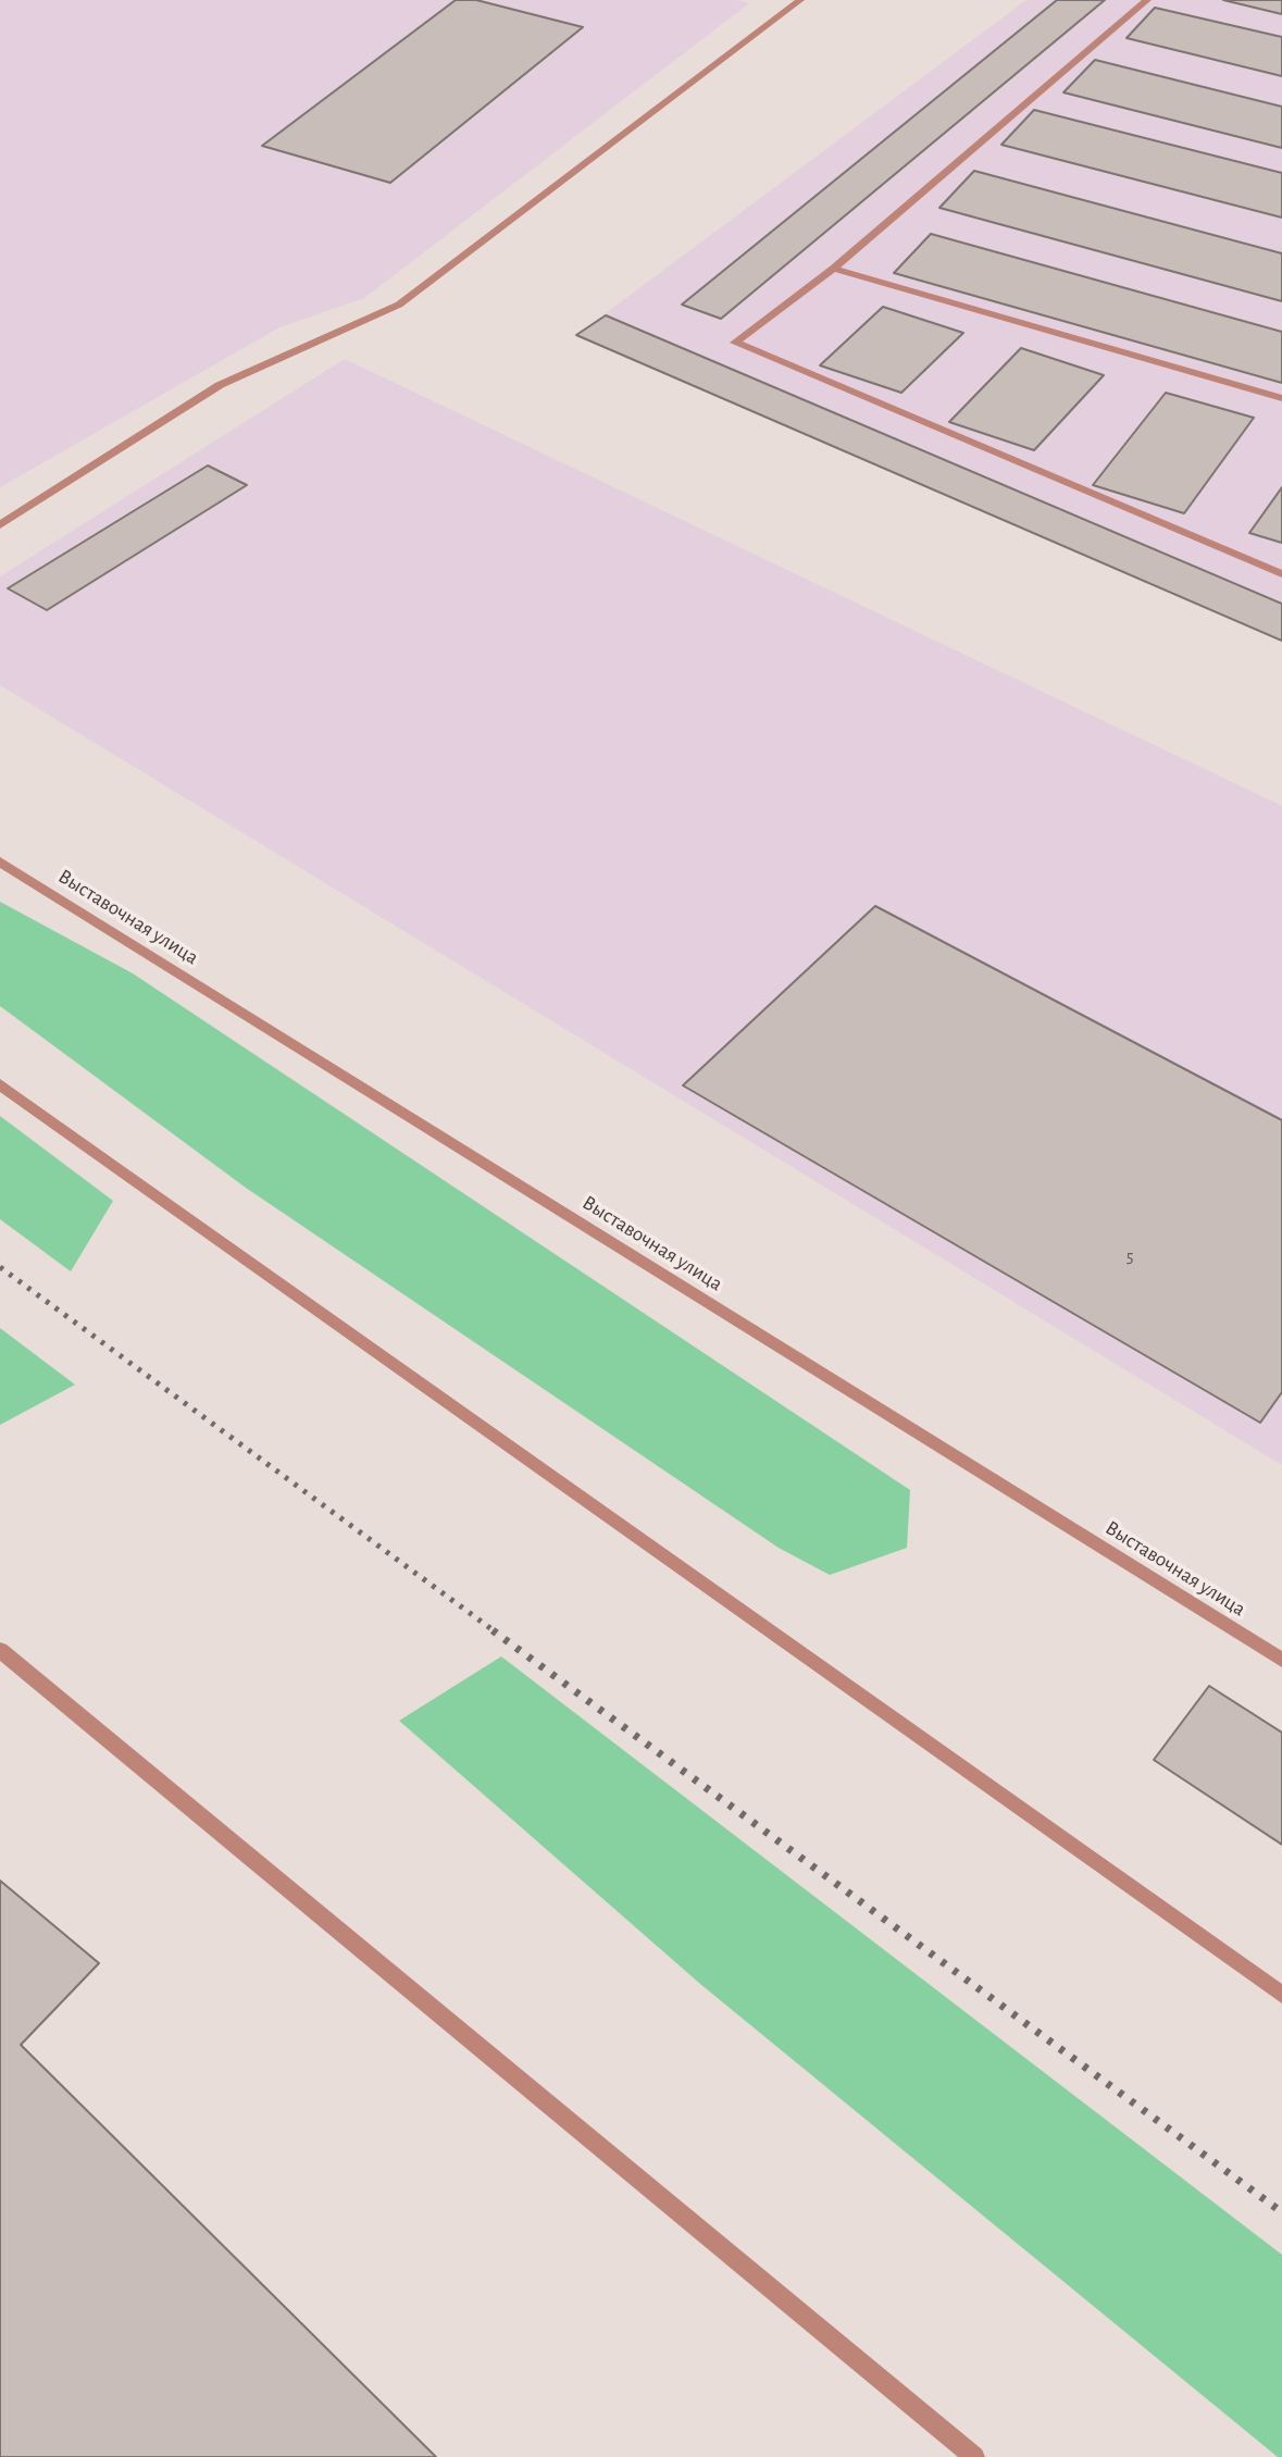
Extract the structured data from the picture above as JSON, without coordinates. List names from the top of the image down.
{
  "streets": {
    "street": ["Выставочная улица"]
  },
  "house_numbers": ["5"]
}
